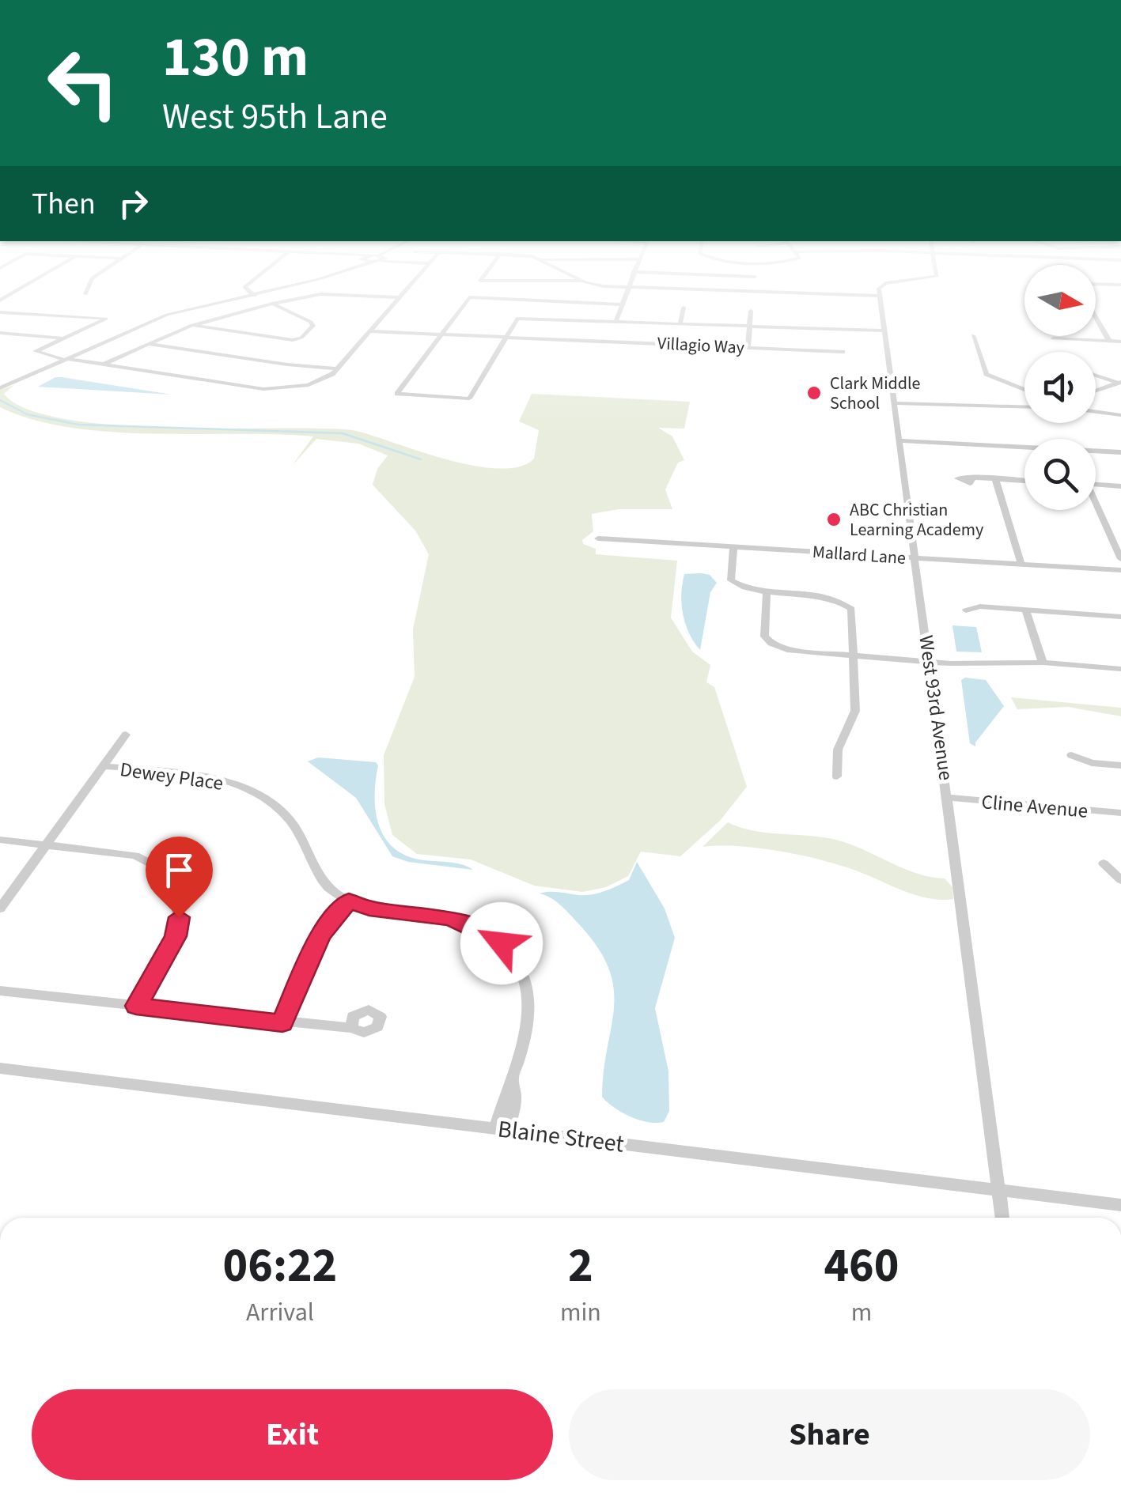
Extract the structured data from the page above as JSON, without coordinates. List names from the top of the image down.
{
  "streets": {
    "street": [
      "Villagio Way",
      "Mallard Lane",
      "West 93rd Avenue",
      "Dewey Place",
      "Cline Avenue",
      "Blaine Street"
    ]
  },
  "crossings": [
    ["Mallard Lane", "West 93rd Avenue"],
    ["West 93rd Avenue", "Cline Avenue"],
    ["West 93rd Avenue", "Blaine Street"],
    ["Dewey Place", "Blaine Street"]
  ],
  "places": ["Clark Middle School", "ABC Christian Learning Academy"],
  "north": "right",
  "page": {
    "turn": ["130 m", "West 95th Lane"],
    "then": "Then",
    "eta": [
      "06:22",
      "Arrival",
      "2",
      "min",
      "460",
      "m"
    ],
    "buttons": ["Exit", "Share"]
  }
}
